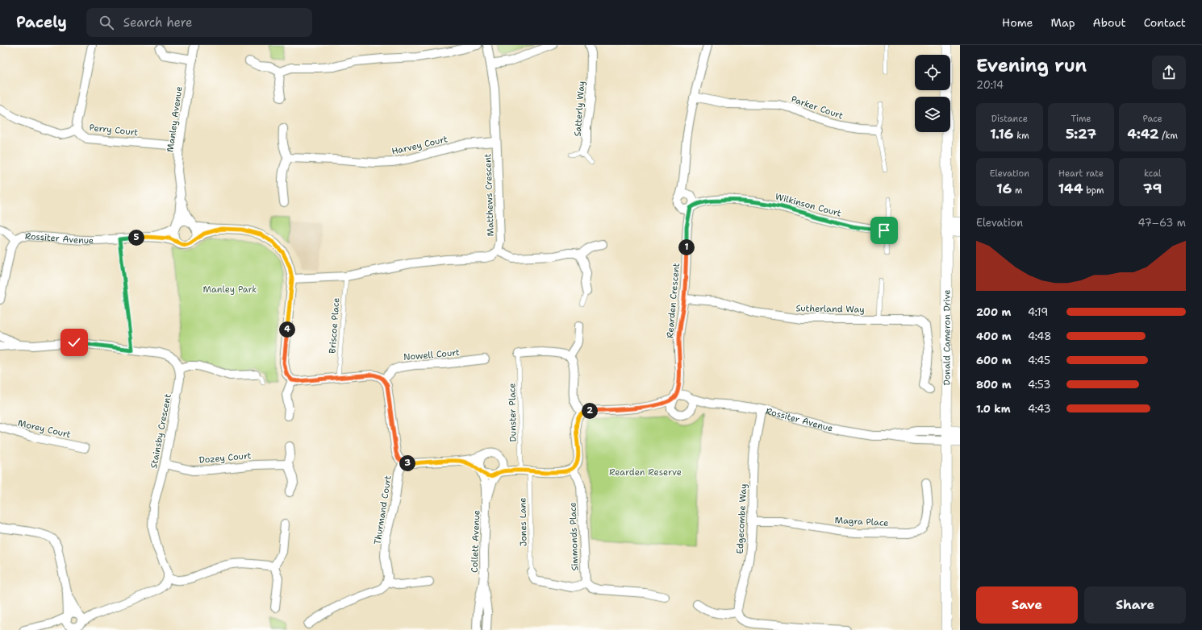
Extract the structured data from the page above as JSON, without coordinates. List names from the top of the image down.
{
  "streets": {
    "street": [
      "Parker Court",
      "Satterly Way",
      "Manley Avenue",
      "Perry Court",
      "Harvey Court",
      "Matthews Crescent",
      "Wilkinson Court",
      "Rossiter Avenue",
      "Rearden Crescent",
      "Sutherland Way",
      "Donald Cameron Drive",
      "Nowell Court",
      "Morey Court",
      "Stainsby Crescent",
      "Dozey Court",
      "Thurmand Court",
      "Edgecombe Way",
      "Magra Place",
      "Simmonds Place",
      "Collett Avenue"
    ],
    "lane": ["Briscoe Place", "Dunster Place", "Jones Lane"]
  },
  "crossings": [
    ["Manley Avenue", "Perry Court"],
    ["Manley Avenue", "Rossiter Avenue"],
    ["Harvey Court", "Matthews Crescent"],
    ["Wilkinson Court", "Rearden Crescent"],
    ["Rossiter Avenue", "Rearden Crescent"],
    ["Rossiter Avenue", "Donald Cameron Drive"],
    ["Rossiter Avenue", "Edgecombe Way"],
    ["Rearden Crescent", "Sutherland Way"],
    ["Dunster Place", "Jones Lane"],
    ["Stainsby Crescent", "Dozey Court"],
    ["Edgecombe Way", "Magra Place"]
  ],
  "parks": ["Manley Park", "Rearden Reserve"],
  "page": {
    "header": "Pacely",
    "search": "Search here",
    "nav": [
      "Home",
      "Map",
      "About",
      "Contact"
    ],
    "heading": ["Evening run", "20:14"],
    "stats": [
      ["Distance", "1.16 km"],
      ["Time", "5:27"],
      ["Pace", "4:42 /km"],
      ["Elevation", "16 m"],
      ["Heart rate", "144 bpm"],
      ["kcal", "79"]
    ],
    "chart": ["Elevation", "47–63 m"],
    "pins": [
      "5",
      "1",
      "4",
      "2",
      "3"
    ],
    "list": [
      {
        "name": "200 m",
        "note": "4:19"
      },
      {
        "name": "400 m",
        "note": "4:48"
      },
      {
        "name": "600 m",
        "note": "4:45"
      },
      {
        "name": "800 m",
        "note": "4:53"
      },
      {
        "name": "1.0 km",
        "note": "4:43"
      }
    ],
    "buttons": ["Save", "Share"]
  }
}
